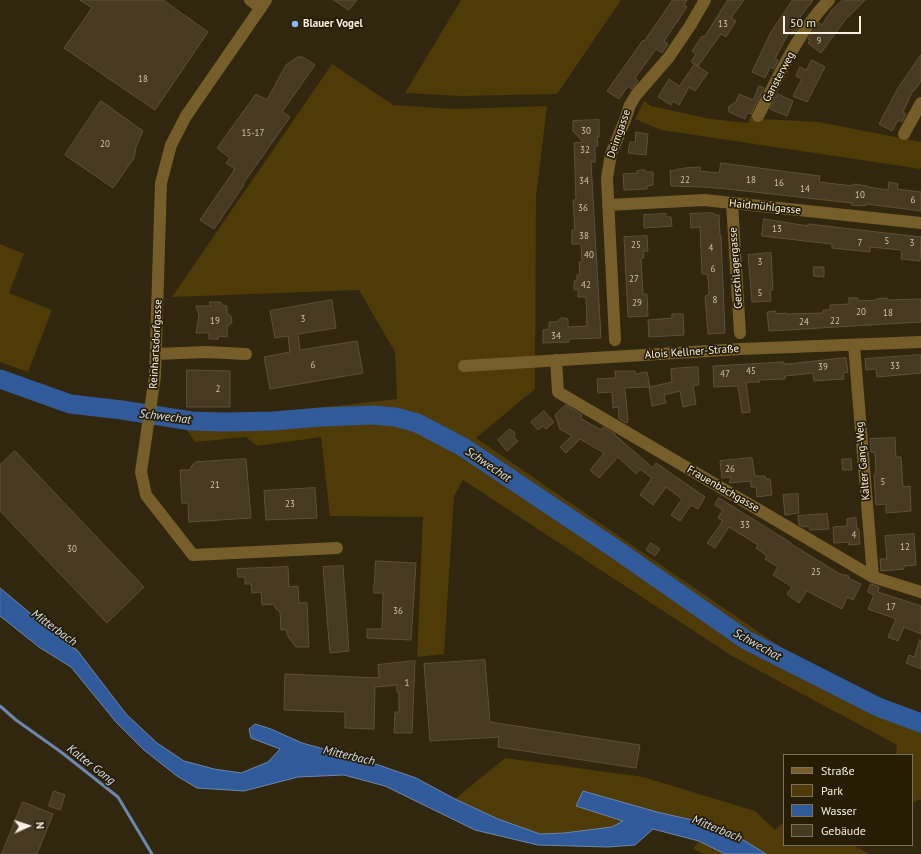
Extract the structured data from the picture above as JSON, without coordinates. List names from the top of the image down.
{
  "streets": {
    "street": [
      "Gansterweg",
      "Deimgasse",
      "Haidmühlgasse",
      "Gerschlagergasse",
      "Reinhartsdorfgasse",
      "Alois Kellner-Straße",
      "Kalter Gang-Weg",
      "Frauenbachgasse"
    ]
  },
  "crossings": [
    ["Deimgasse", "Haidmühlgasse"],
    ["Haidmühlgasse", "Gerschlagergasse"],
    ["Alois Kellner-Straße", "Kalter Gang-Weg"],
    ["Alois Kellner-Straße", "Frauenbachgasse"],
    ["Kalter Gang-Weg", "Frauenbachgasse"]
  ],
  "water": ["Schwechat", "Mitterbach", "Kalter Gang"],
  "places": ["Blauer Vogel"],
  "house_numbers": [
    "13",
    "9",
    "18",
    "30",
    "15-17",
    "20",
    "32",
    "22",
    "18",
    "34",
    "16",
    "14",
    "10",
    "6",
    "36",
    "13",
    "38",
    "5",
    "7",
    "3",
    "25",
    "4",
    "40",
    "3",
    "6",
    "27",
    "42",
    "5",
    "8",
    "29",
    "20",
    "18",
    "3",
    "19",
    "22",
    "24",
    "34",
    "6",
    "33",
    "39",
    "45",
    "47",
    "2",
    "26",
    "5",
    "21",
    "23",
    "33",
    "4",
    "12",
    "30",
    "25",
    "17",
    "36",
    "1"
  ],
  "legend": [
    "Straße",
    "Park",
    "Wasser",
    "Gebäude"
  ],
  "scale_bar": "50 m",
  "north": "right"
}
